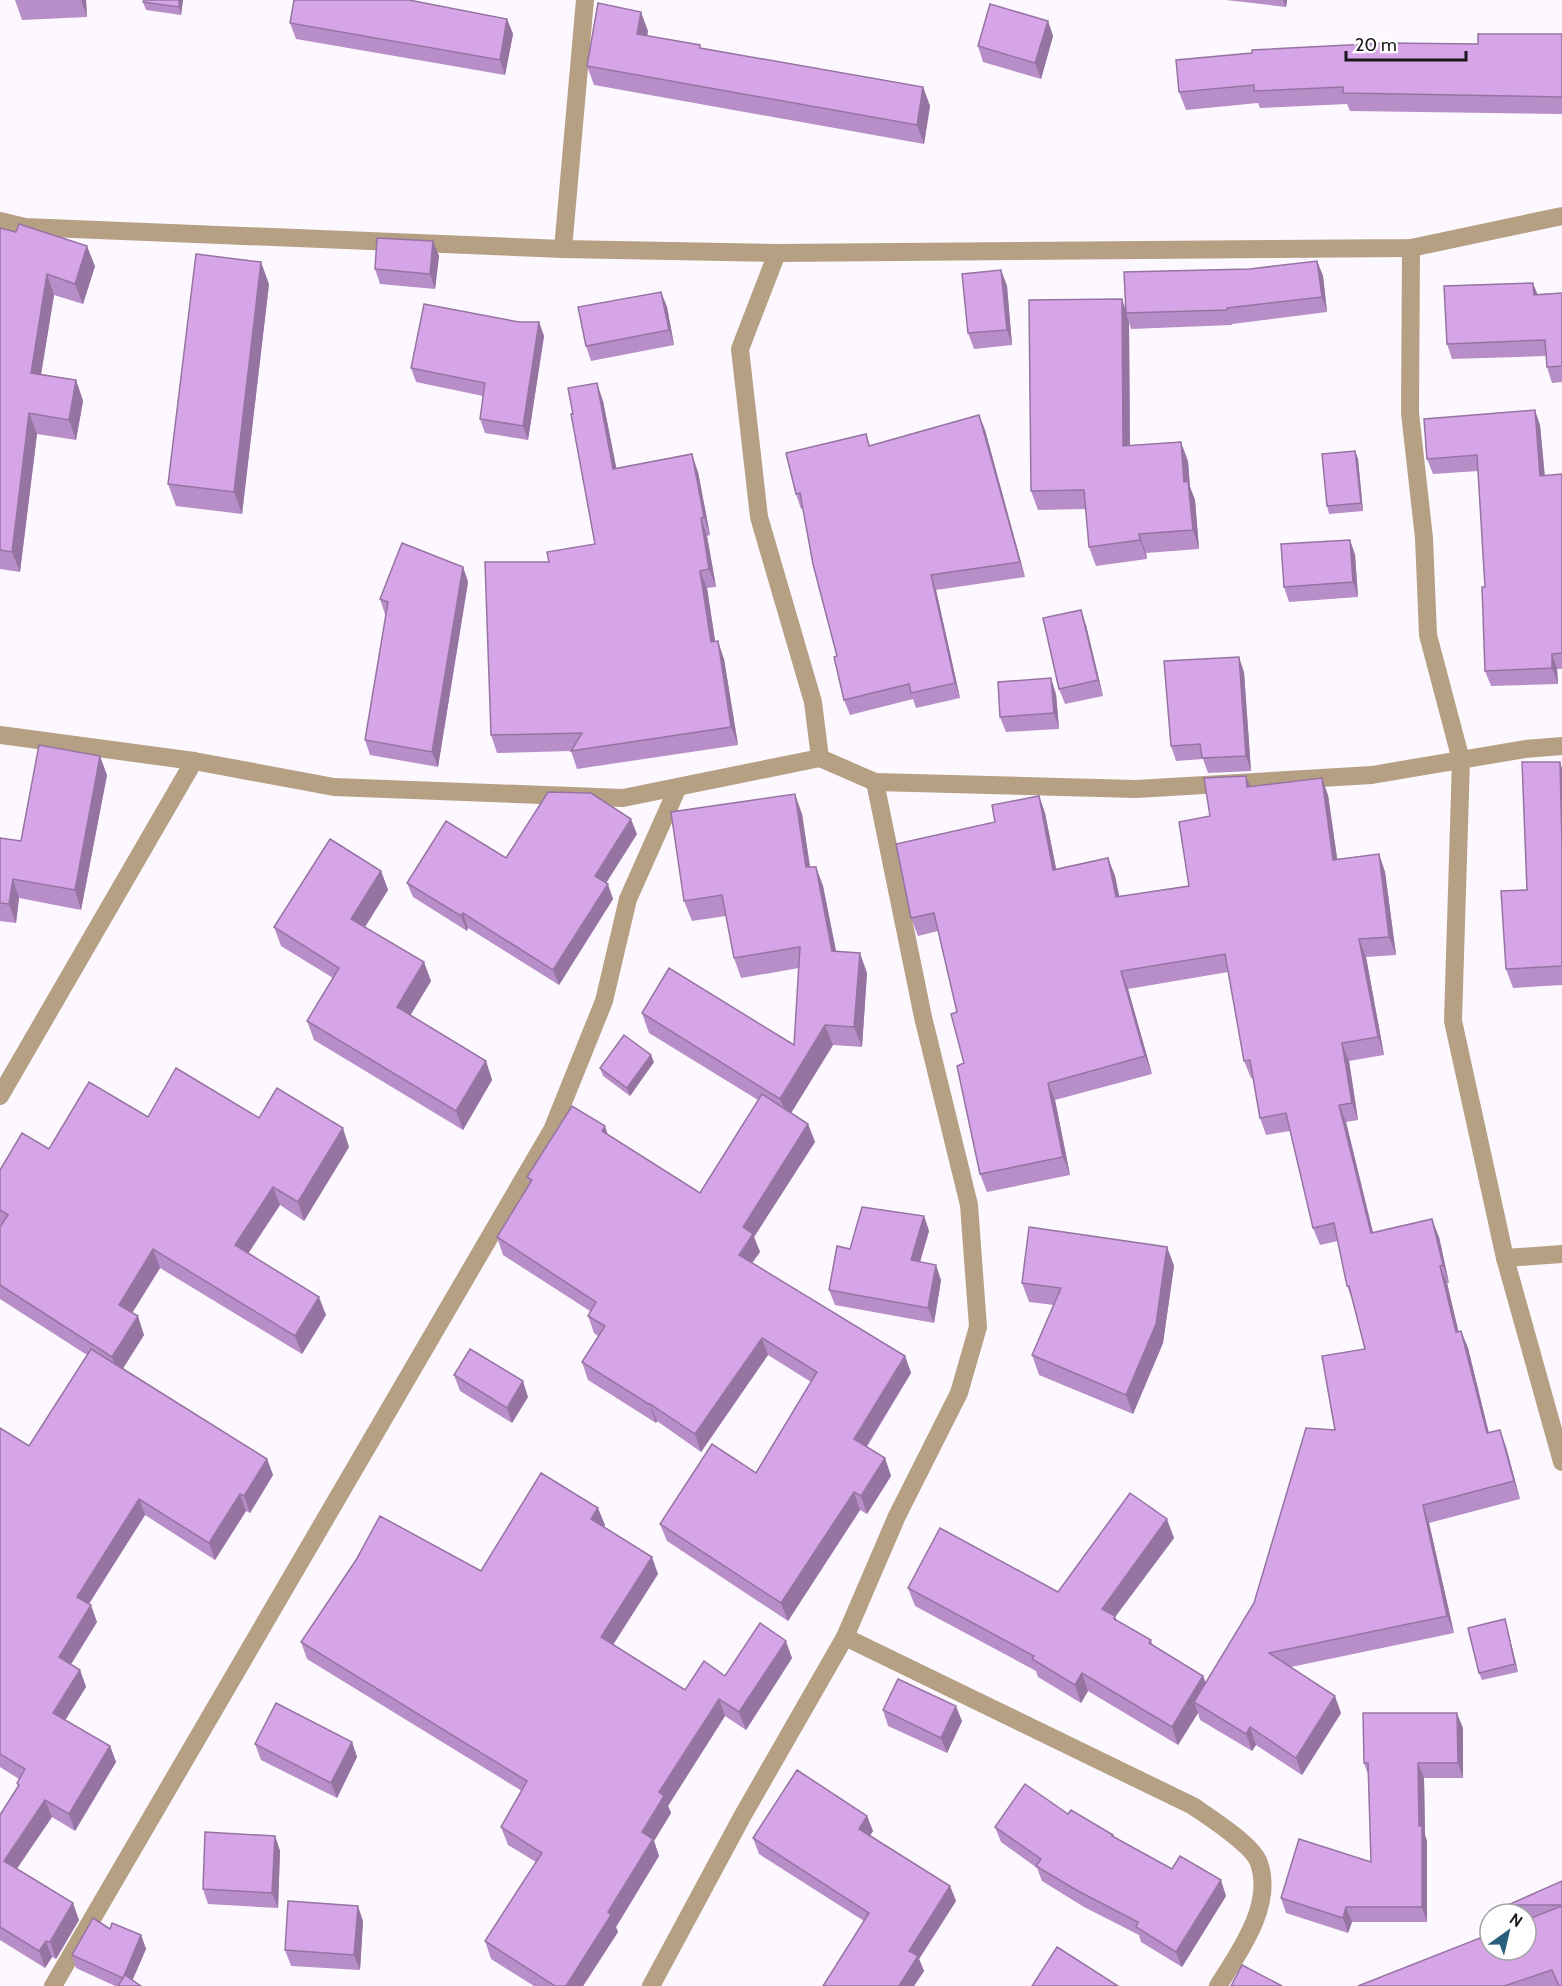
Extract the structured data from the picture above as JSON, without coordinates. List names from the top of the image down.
{
  "scale_bar": "20 m",
  "north": "top right"
}
